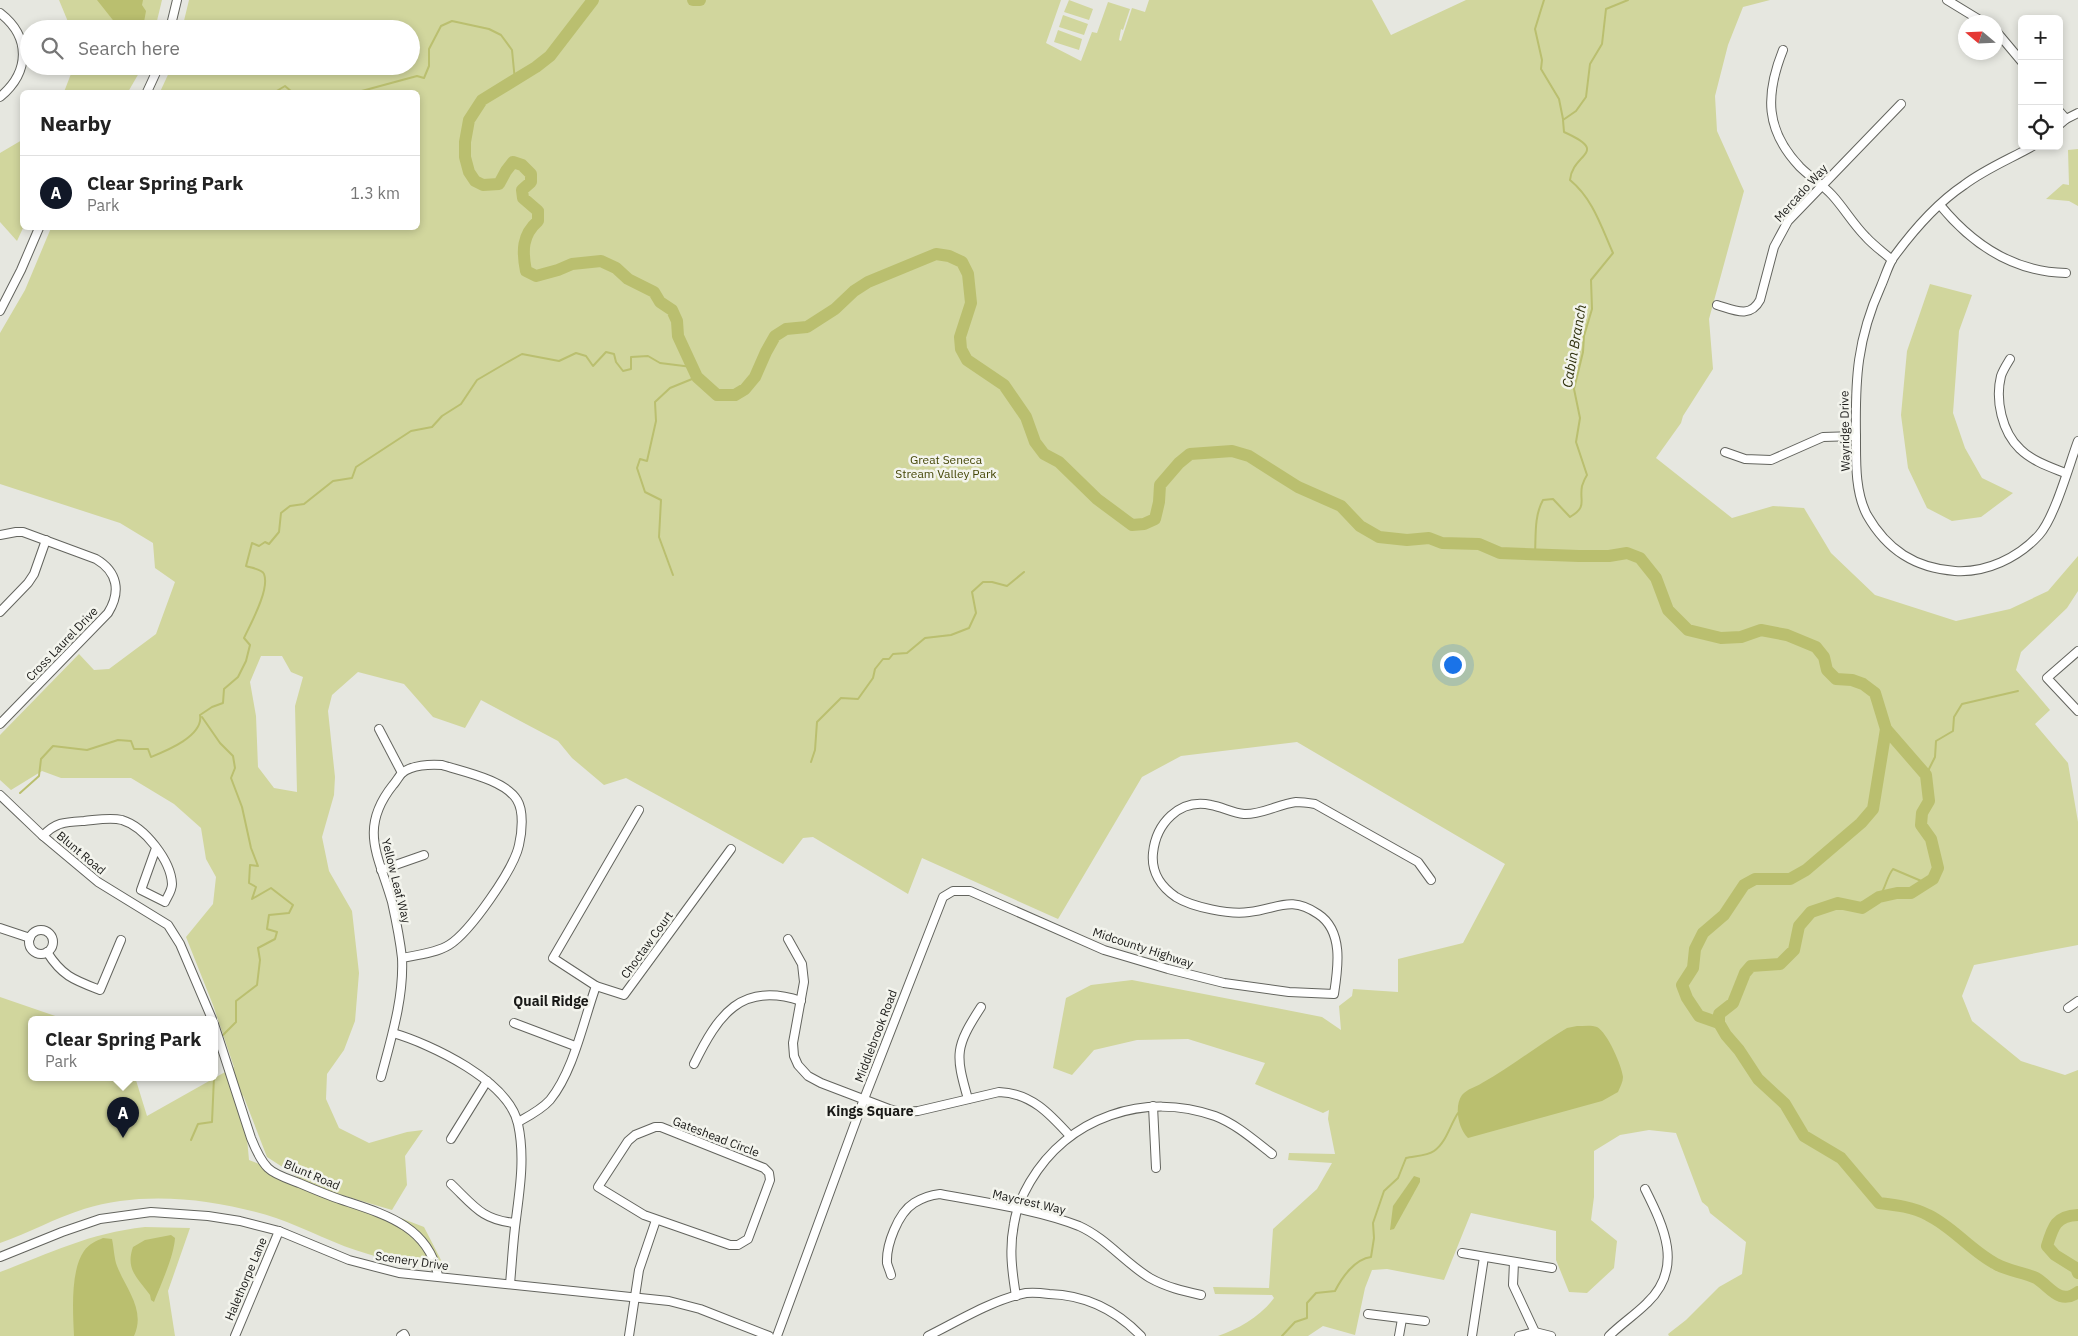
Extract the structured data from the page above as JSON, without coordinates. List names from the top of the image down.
{
  "streets": {
    "street": [
      "Mercado Way",
      "Wayridge Drive",
      "Cross Laurel Drive",
      "Blunt Road",
      "Yellow Leaf Way",
      "Choctaw Court",
      "Midcounty Highway",
      "Middlebrook Road",
      "Gateshead Circle",
      "Maycrest Way",
      "Scenery Drive",
      "Halethorpe Lane"
    ]
  },
  "crossings": [
    ["Blunt Road", "Scenery Drive"],
    ["Midcounty Highway", "Middlebrook Road"],
    ["Scenery Drive", "Halethorpe Lane"]
  ],
  "districts": ["Quail Ridge", "Kings Square"],
  "water": ["Cabin Branch"],
  "parks": ["Great Seneca Stream Valley Park"],
  "north": "left",
  "page": {
    "map_buttons": ["+", "−"],
    "search": "Search here",
    "heading": "Nearby",
    "list": [
      {
        "mark": "A",
        "name": "Clear Spring Park",
        "note": "Park",
        "value": "1.3 km"
      }
    ],
    "popup": ["Clear Spring Park", "Park"],
    "pins": "A"
  }
}
